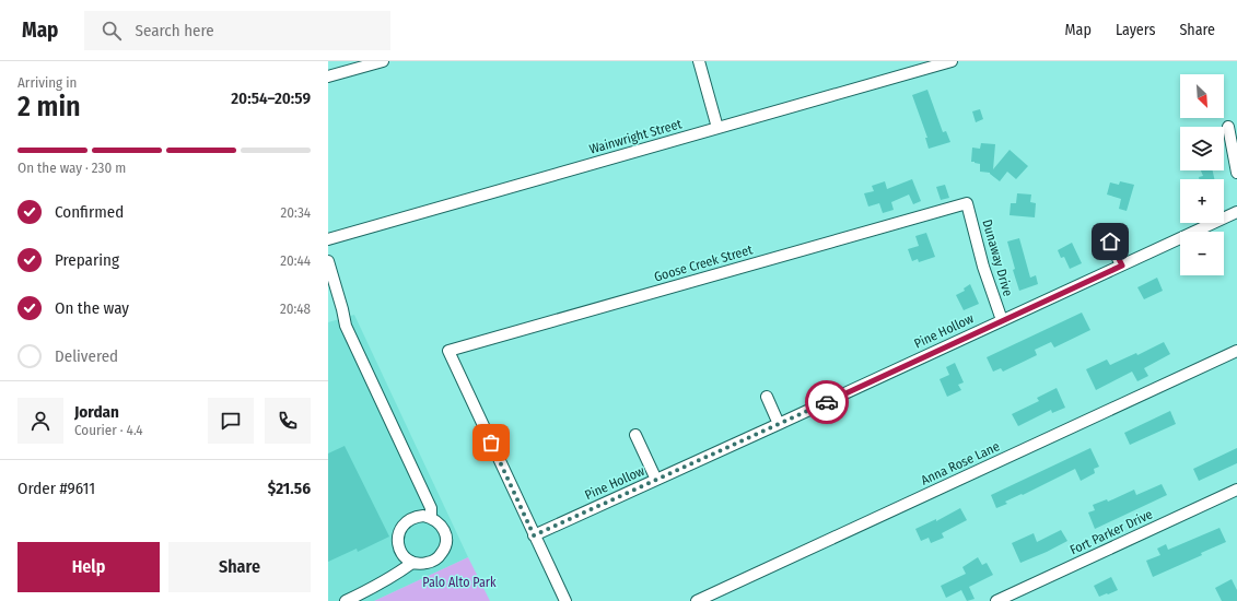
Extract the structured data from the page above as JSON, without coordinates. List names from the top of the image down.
{
  "streets": {
    "street": [
      "Wainwright Street",
      "Dunaway Drive",
      "Goose Creek Street",
      "Pine Hollow",
      "Anna Rose Lane",
      "Fort Parker Drive"
    ]
  },
  "crossings": [
    ["Dunaway Drive", "Goose Creek Street"],
    ["Dunaway Drive", "Pine Hollow"],
    ["Goose Creek Street", "Pine Hollow"]
  ],
  "parks": ["Palo Alto Park"],
  "north": "bottom right",
  "page": {
    "header": "Map",
    "search": "Search here",
    "nav": ["Map", "Layers", "Share"],
    "heading": ["2 min", "Arriving in", "20:54–20:59"],
    "panel": [
      "Jordan",
      "Courier · 4.4",
      "Order #9611",
      "$21.56"
    ],
    "map_buttons": ["+", "−"],
    "bar": "On the way · 230 m",
    "list": [
      ["Confirmed", "20:34"],
      ["Preparing", "20:44"],
      ["On the way", "20:48"],
      "Delivered"
    ],
    "buttons": ["Help", "Share"]
  }
}
